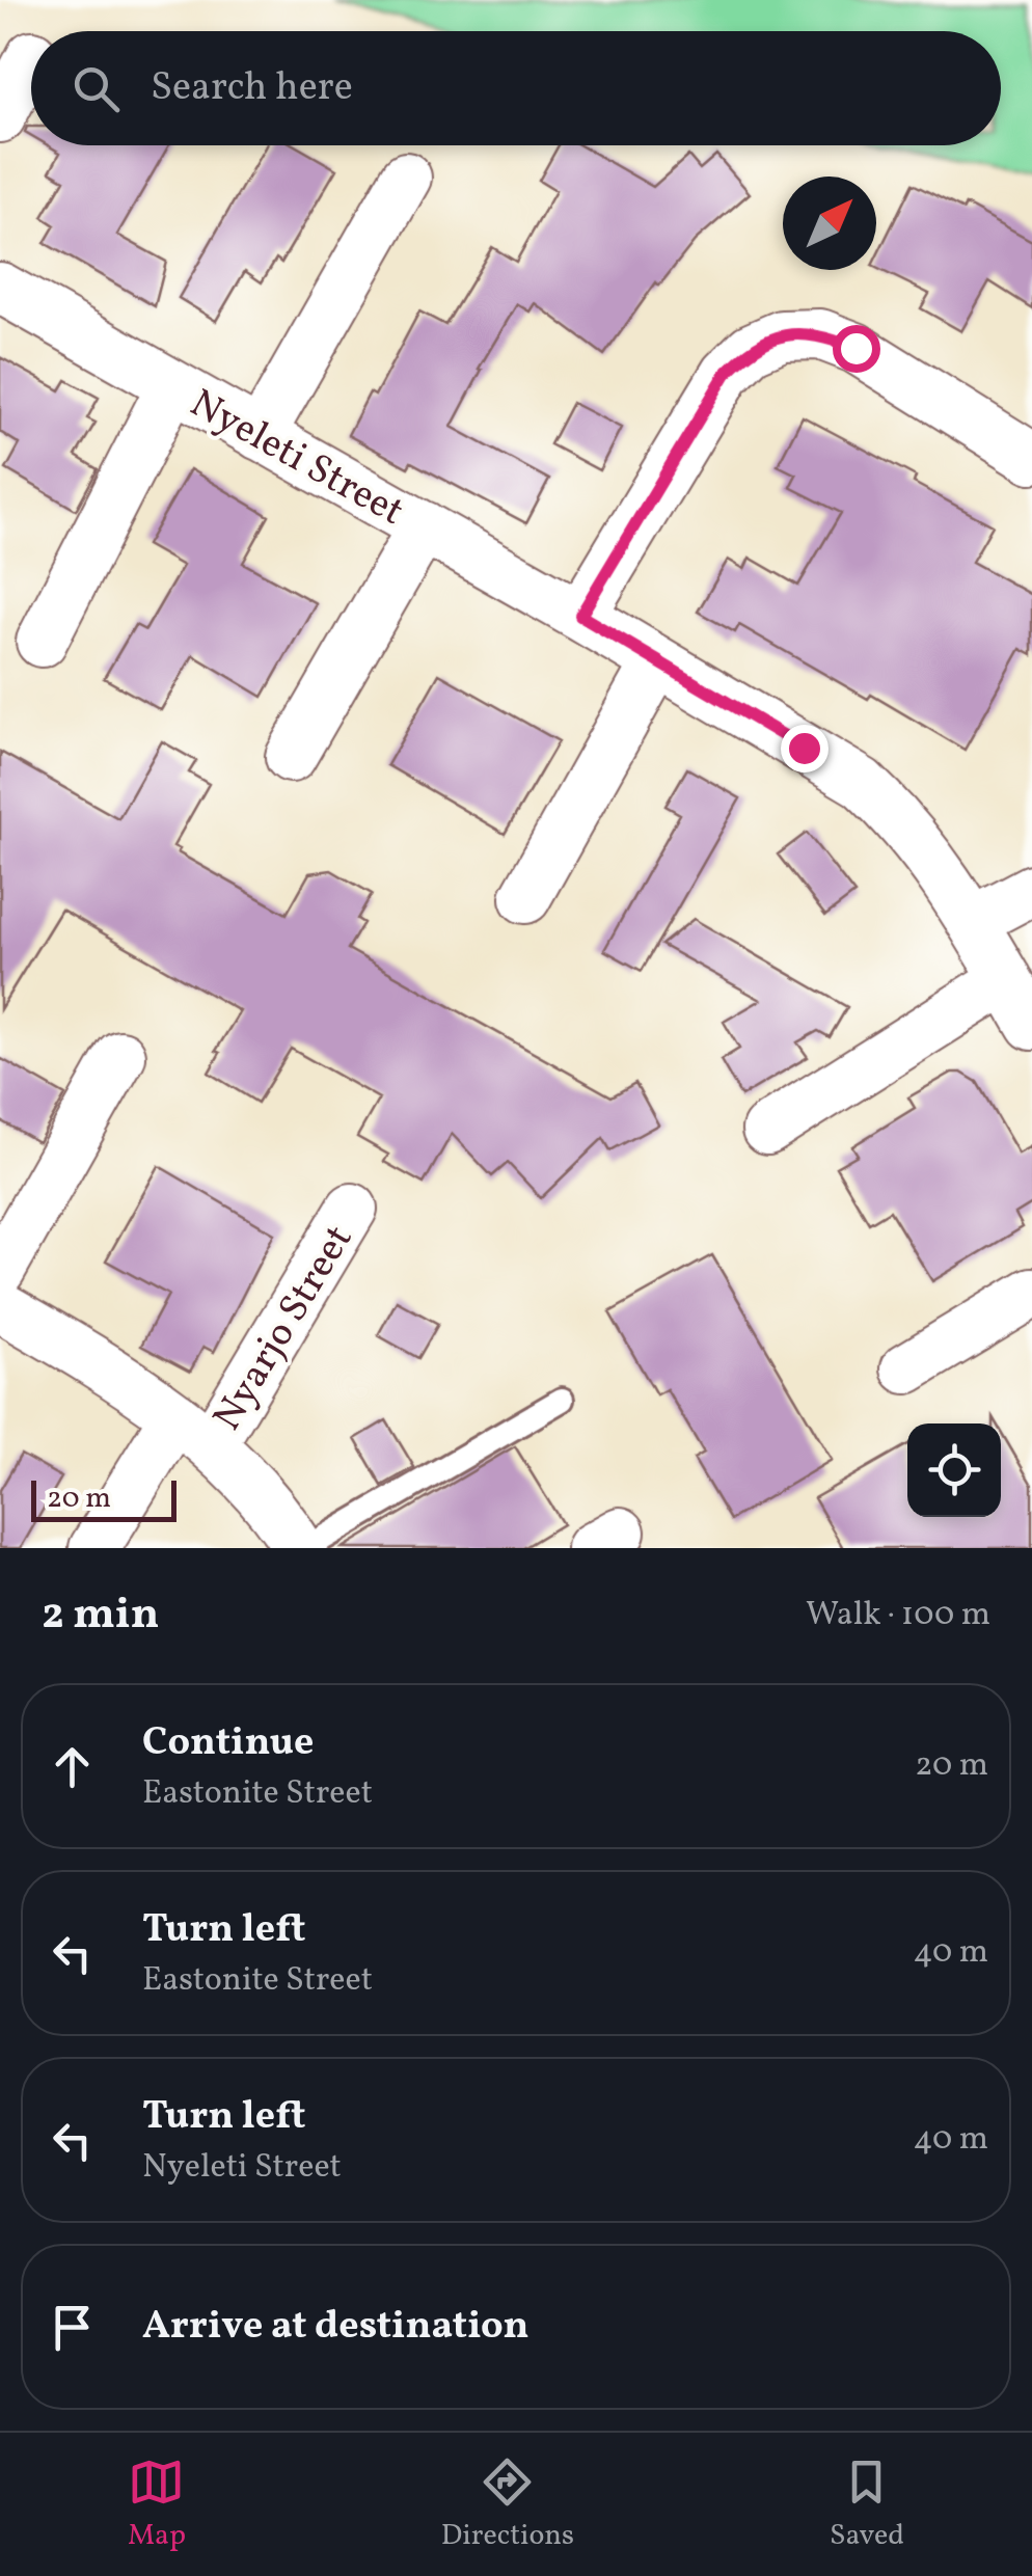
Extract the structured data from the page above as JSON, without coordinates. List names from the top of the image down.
{
  "streets": {
    "street": ["Nyeleti Street", "Nyarjo Street"]
  },
  "scale_bar": "20 m",
  "north": "top right",
  "page": {
    "search": "Search here",
    "scale": "20 m",
    "heading": ["2 min", "Walk · 100 m"],
    "list": [
      ["Continue", "Eastonite Street", "20 m"],
      ["Turn left", "Eastonite Street", "40 m"],
      ["Turn left", "Nyeleti Street", "40 m"],
      "Arrive at destination"
    ],
    "nav": ["Map", "Directions", "Saved"]
  }
}
